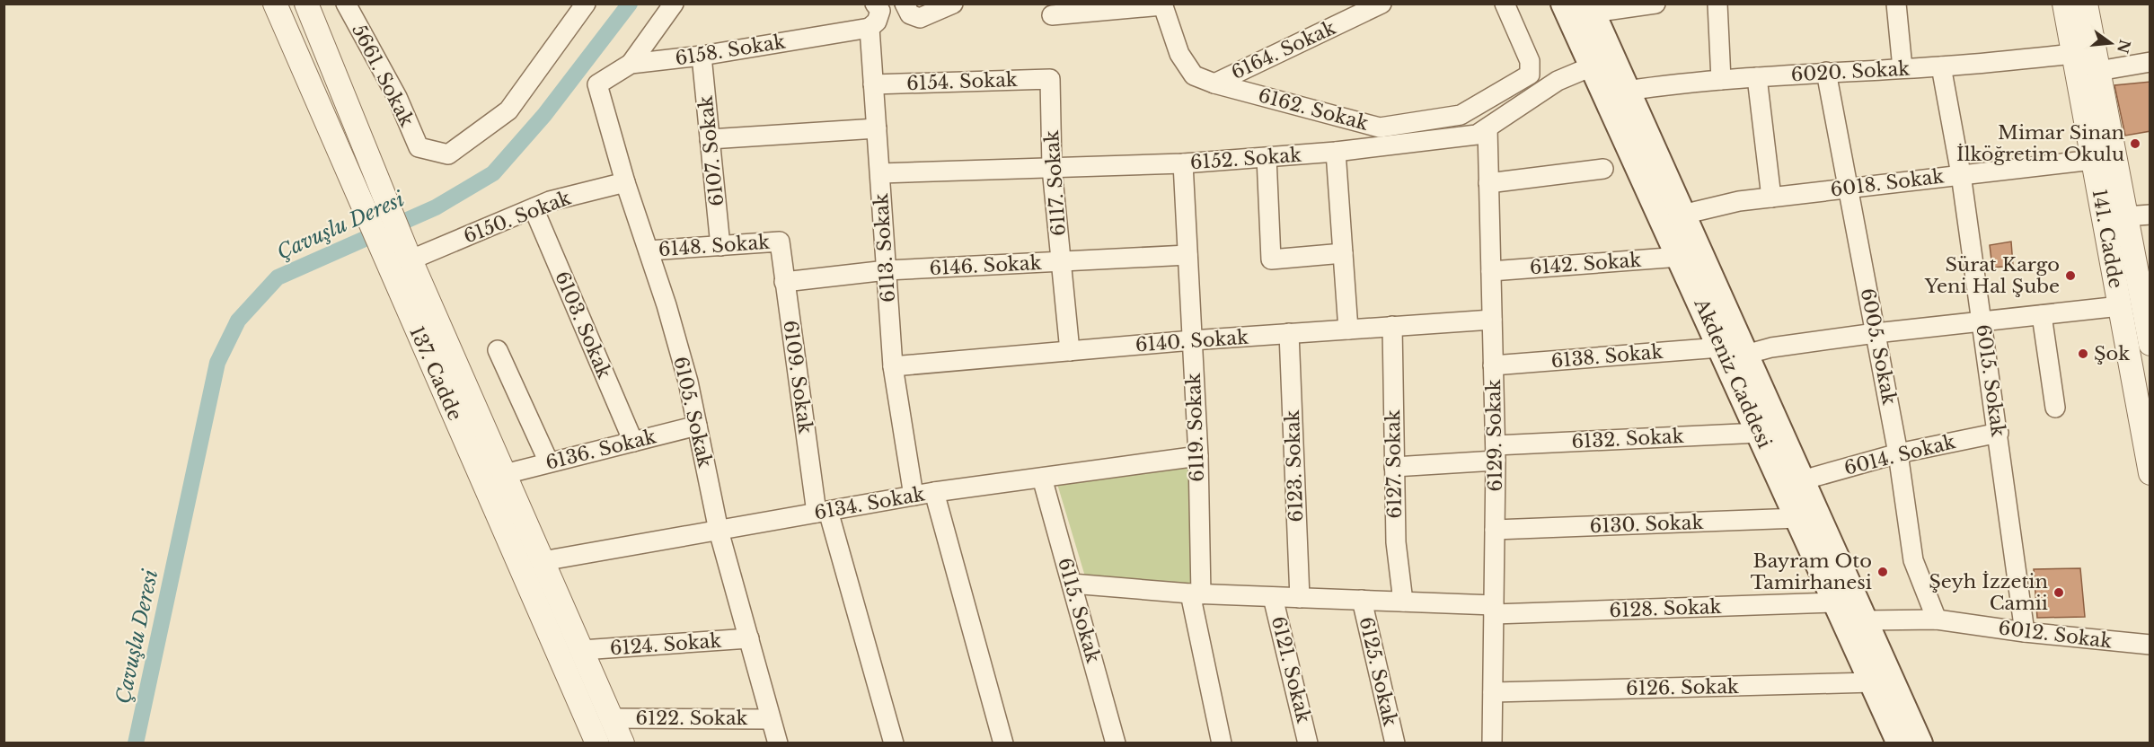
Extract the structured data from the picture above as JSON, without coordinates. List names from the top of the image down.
{
  "streets": {
    "main road": ["Akdeniz Caddesi"],
    "street": [
      "6158. Sokak",
      "6164. Sokak",
      "6020. Sokak",
      "5661. Sokak",
      "6154. Sokak",
      "6162. Sokak",
      "6107. Sokak",
      "6152. Sokak",
      "6117. Sokak",
      "6018. Sokak",
      "6150. Sokak",
      "141. Cadde",
      "6148. Sokak",
      "6113. Sokak",
      "6142. Sokak",
      "6146. Sokak",
      "6103. Sokak",
      "6140. Sokak",
      "6005. Sokak",
      "6138. Sokak",
      "137. Cadde",
      "6109. Sokak",
      "6015. Sokak",
      "6105. Sokak",
      "6119. Sokak",
      "6129. Sokak",
      "6132. Sokak",
      "6136. Sokak",
      "6014. Sokak",
      "6127. Sokak",
      "6123. Sokak",
      "6134. Sokak",
      "6130. Sokak",
      "6128. Sokak",
      "6115. Sokak",
      "6012. Sokak",
      "6124. Sokak",
      "6121. Sokak",
      "6125. Sokak",
      "6126. Sokak",
      "6122. Sokak"
    ]
  },
  "crossings": [
    ["6158. Sokak", "6107. Sokak"],
    ["6158. Sokak", "6113. Sokak"],
    ["6158. Sokak", "6105. Sokak"],
    ["6164. Sokak", "6162. Sokak"],
    ["6020. Sokak", "141. Cadde"],
    ["6020. Sokak", "6005. Sokak"],
    ["6020. Sokak", "Akdeniz Caddesi"],
    ["6020. Sokak", "6015. Sokak"],
    ["6154. Sokak", "6117. Sokak"],
    ["6154. Sokak", "6113. Sokak"],
    ["6107. Sokak", "6148. Sokak"],
    ["6152. Sokak", "6117. Sokak"],
    ["6152. Sokak", "6113. Sokak"],
    ["6152. Sokak", "Akdeniz Caddesi"],
    ["6152. Sokak", "6119. Sokak"],
    ["6152. Sokak", "6129. Sokak"],
    ["6117. Sokak", "6146. Sokak"],
    ["6117. Sokak", "6140. Sokak"],
    ["6018. Sokak", "141. Cadde"],
    ["6018. Sokak", "6005. Sokak"],
    ["6018. Sokak", "Akdeniz Caddesi"],
    ["6018. Sokak", "6015. Sokak"],
    ["6150. Sokak", "6103. Sokak"],
    ["6150. Sokak", "137. Cadde"],
    ["6150. Sokak", "6105. Sokak"],
    ["6148. Sokak", "6109. Sokak"],
    ["6148. Sokak", "6105. Sokak"],
    ["6113. Sokak", "6146. Sokak"],
    ["6113. Sokak", "6140. Sokak"],
    ["6113. Sokak", "6134. Sokak"],
    ["6142. Sokak", "Akdeniz Caddesi"],
    ["6142. Sokak", "6129. Sokak"],
    ["6146. Sokak", "6109. Sokak"],
    ["6146. Sokak", "6119. Sokak"],
    ["6103. Sokak", "6136. Sokak"],
    ["6140. Sokak", "6119. Sokak"],
    ["6140. Sokak", "6129. Sokak"],
    ["6140. Sokak", "6127. Sokak"],
    ["6140. Sokak", "6123. Sokak"],
    ["6005. Sokak", "6014. Sokak"],
    ["6005. Sokak", "6012. Sokak"],
    ["6138. Sokak", "Akdeniz Caddesi"],
    ["6138. Sokak", "6129. Sokak"],
    ["137. Cadde", "6136. Sokak"],
    ["137. Cadde", "6134. Sokak"],
    ["137. Cadde", "6124. Sokak"],
    ["137. Cadde", "6122. Sokak"],
    ["Akdeniz Caddesi", "6132. Sokak"],
    ["Akdeniz Caddesi", "6014. Sokak"],
    ["Akdeniz Caddesi", "6130. Sokak"],
    ["Akdeniz Caddesi", "6128. Sokak"],
    ["Akdeniz Caddesi", "6012. Sokak"],
    ["Akdeniz Caddesi", "6126. Sokak"],
    ["6109. Sokak", "6134. Sokak"],
    ["6015. Sokak", "6014. Sokak"],
    ["6015. Sokak", "6012. Sokak"],
    ["6105. Sokak", "6136. Sokak"],
    ["6105. Sokak", "6134. Sokak"],
    ["6105. Sokak", "6124. Sokak"],
    ["6105. Sokak", "6122. Sokak"],
    ["6119. Sokak", "6134. Sokak"],
    ["6119. Sokak", "6128. Sokak"],
    ["6129. Sokak", "6132. Sokak"],
    ["6129. Sokak", "6130. Sokak"],
    ["6129. Sokak", "6128. Sokak"],
    ["6129. Sokak", "6126. Sokak"],
    ["6132. Sokak", "6127. Sokak"],
    ["6127. Sokak", "6128. Sokak"],
    ["6123. Sokak", "6128. Sokak"],
    ["6134. Sokak", "6115. Sokak"],
    ["6128. Sokak", "6115. Sokak"],
    ["6128. Sokak", "6121. Sokak"],
    ["6128. Sokak", "6125. Sokak"]
  ],
  "water": ["Çavuşlu Deresi"],
  "places": [
    "Mimar Sinan İlköğretim Okulu",
    "Sürat Kargo Yeni Hal Şube",
    "Şok",
    "Bayram Oto Tamirhanesi",
    "Şeyh İzzetin Camii"
  ],
  "north": "right"
}
